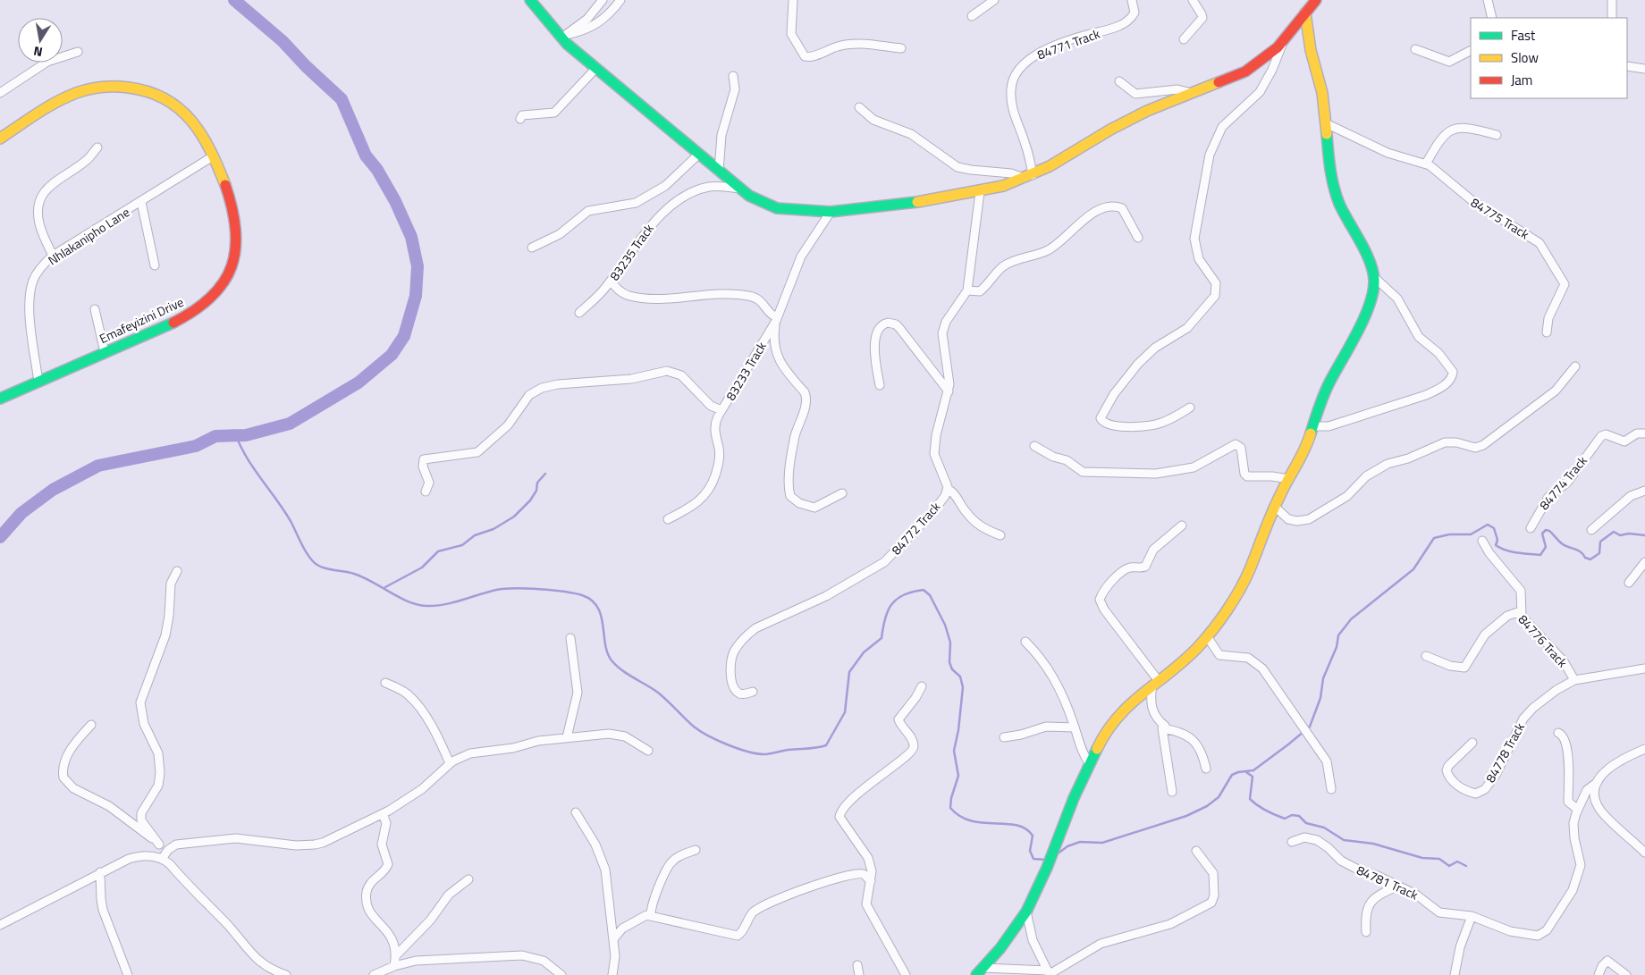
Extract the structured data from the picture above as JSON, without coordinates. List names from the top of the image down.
{
  "streets": {
    "street": [
      "84771 Track",
      "84775 Track",
      "Nhlakanipho Lane",
      "83235 Track",
      "Emafeyizini Drive",
      "83233 Track",
      "84774 Track",
      "84772 Track",
      "84776 Track",
      "84778 Track",
      "84781 Track"
    ]
  },
  "crossings": [
    ["Nhlakanipho Lane", "Emafeyizini Drive"],
    ["84776 Track", "84778 Track"]
  ],
  "legend": ["Fast", "Slow", "Jam"],
  "north": "bottom"
}
